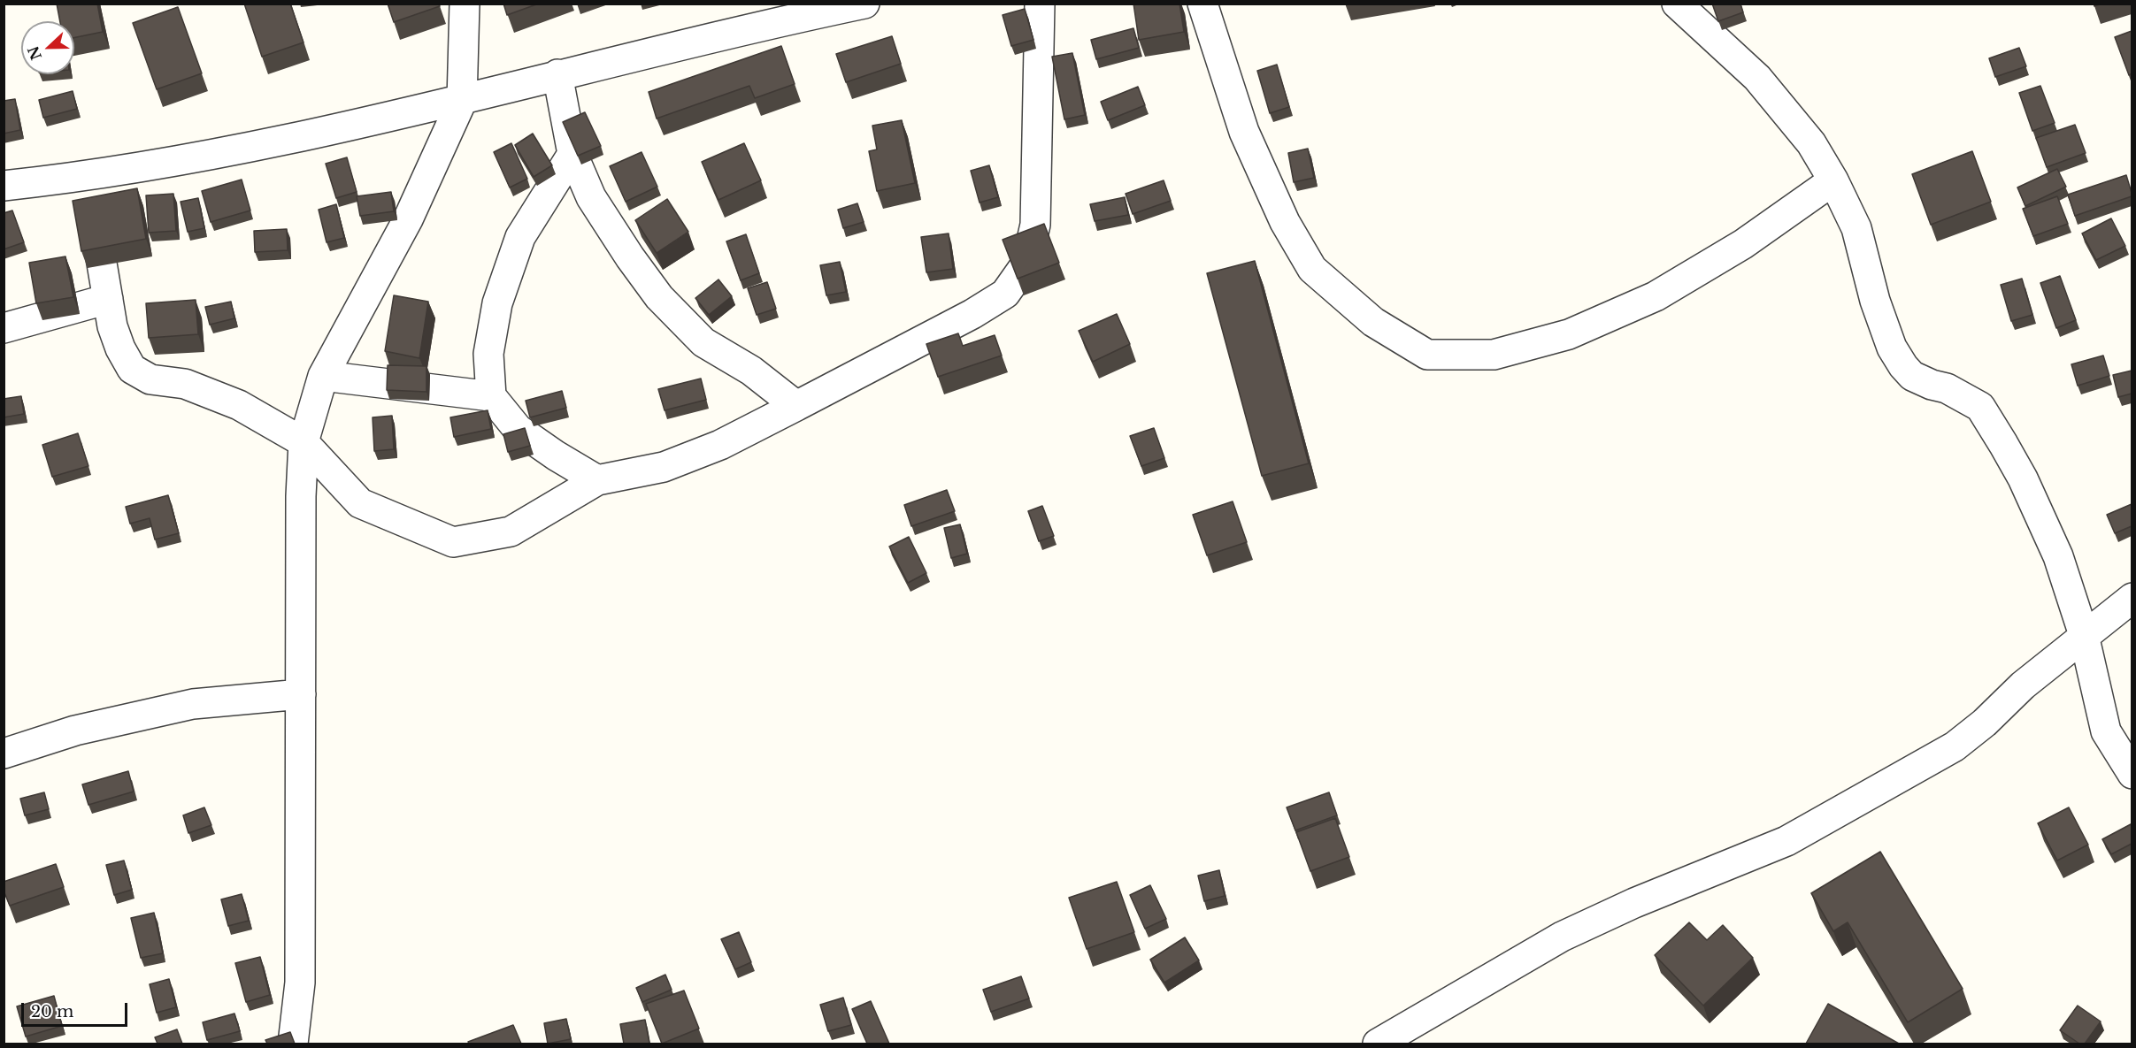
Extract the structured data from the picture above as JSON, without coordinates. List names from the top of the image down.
{
  "scale_bar": "20 m",
  "north": "left"
}
